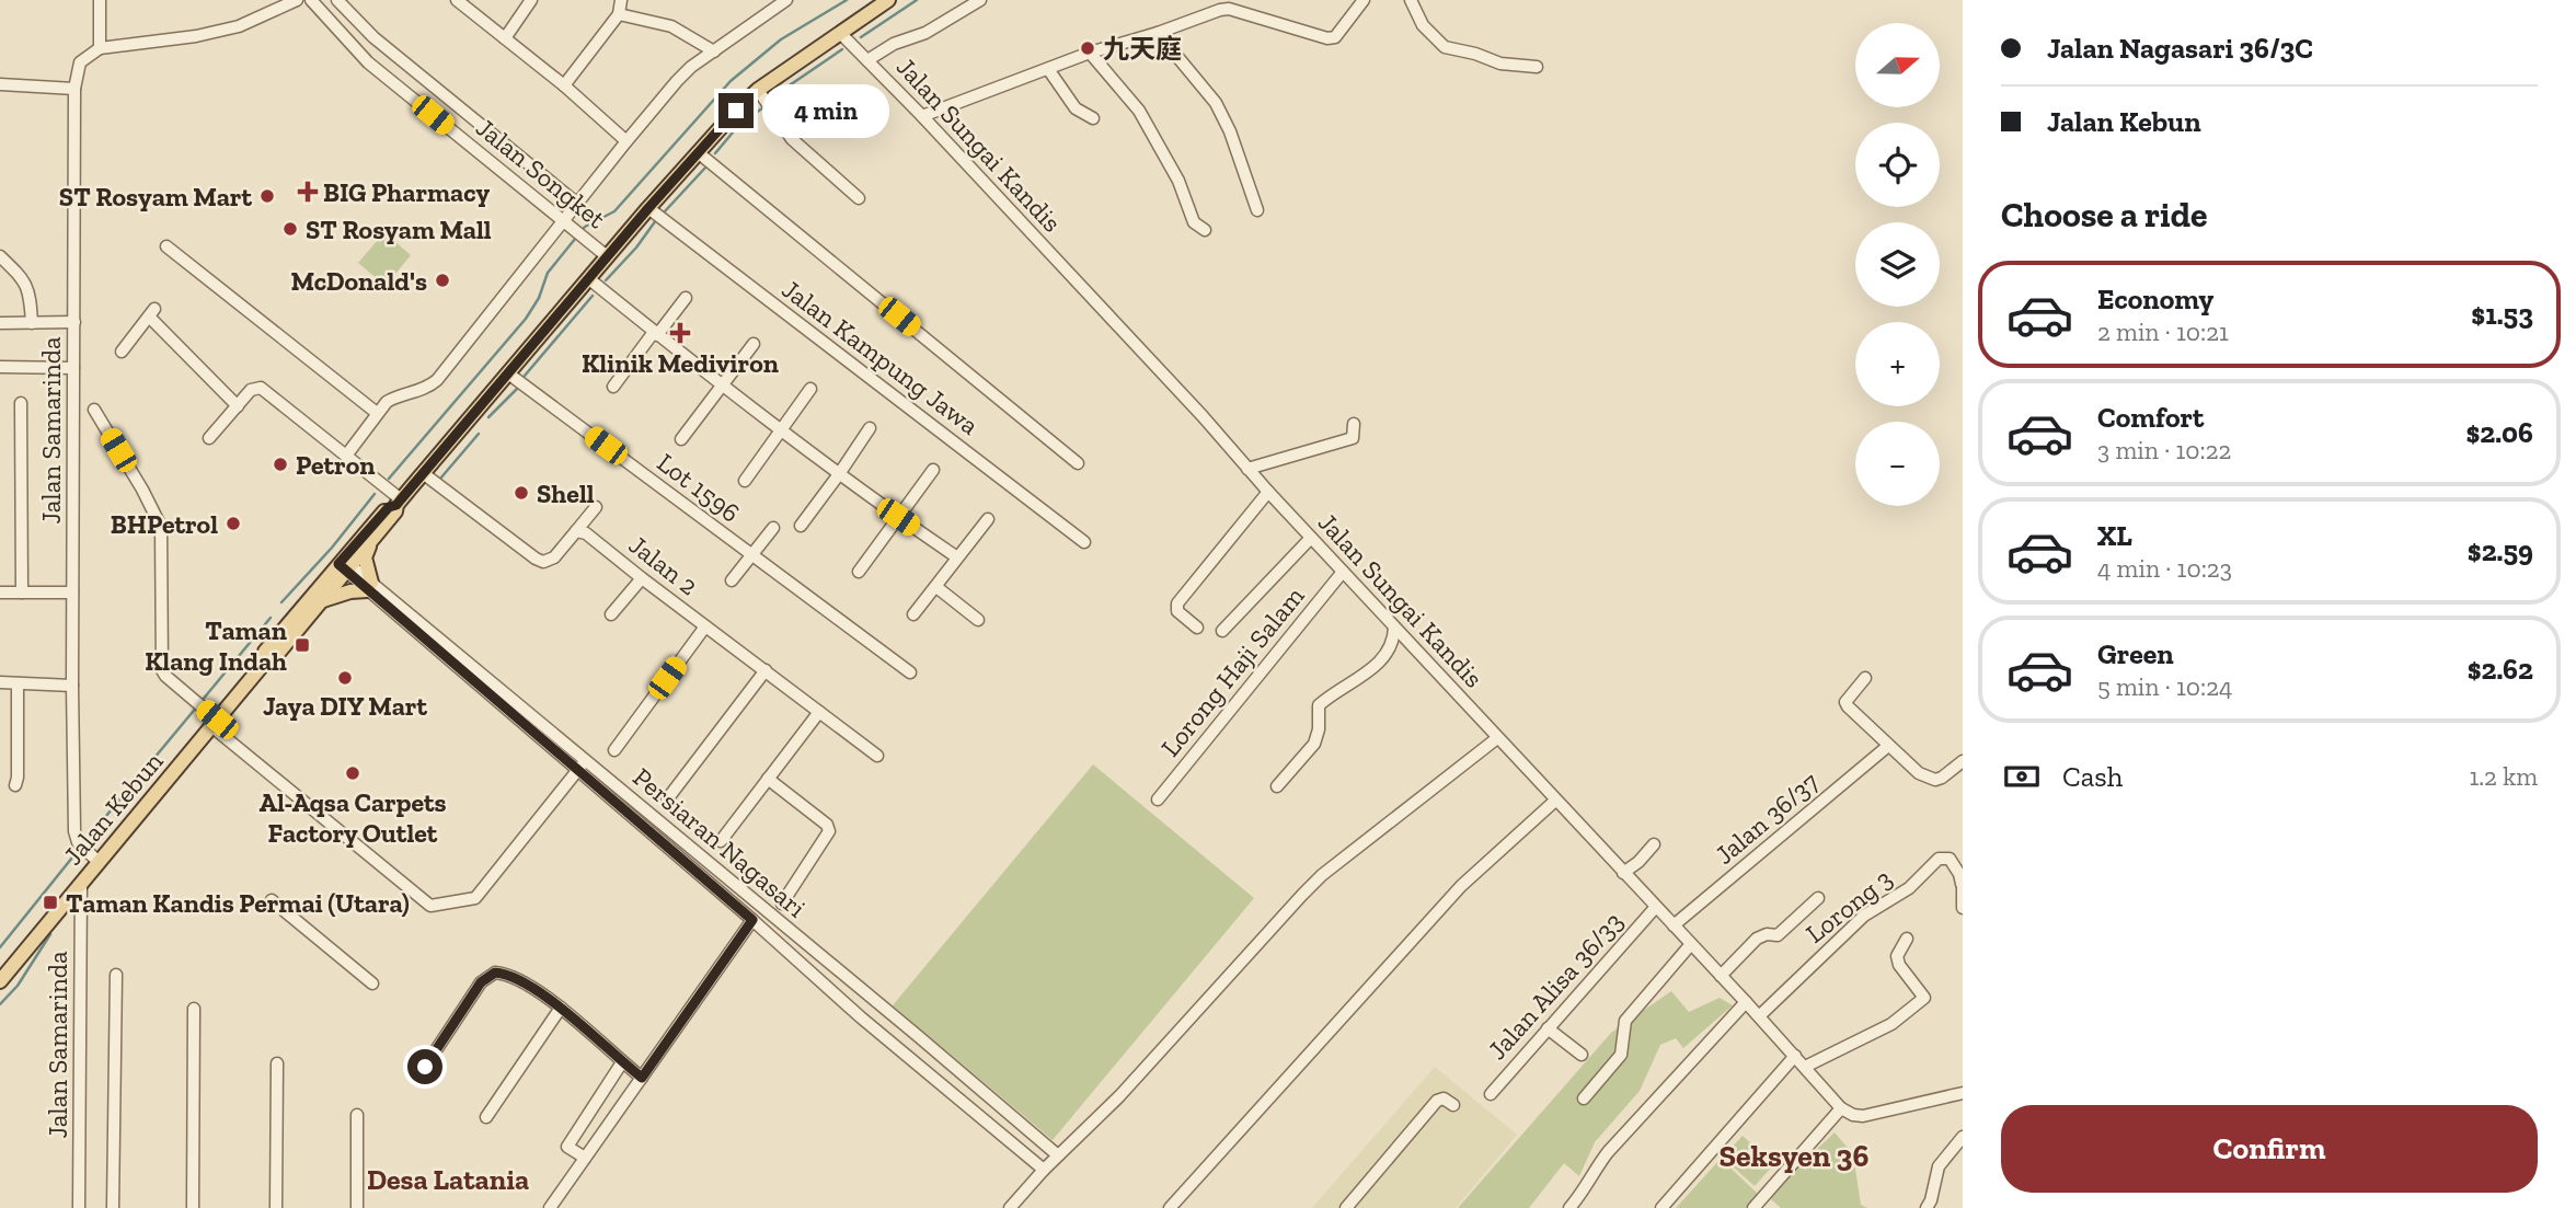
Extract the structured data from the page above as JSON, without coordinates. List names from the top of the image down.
{
  "streets": {
    "main road": ["Jalan Kebun"],
    "street": [
      "Jalan Sungai Kandis",
      "Jalan Songket",
      "Jalan Kampung Jawa",
      "Jalan Samarinda",
      "Lot 1596",
      "Jalan 2",
      "Lorong Haji Salam",
      "Jalan 36/37",
      "Persiaran Nagasari",
      "Lorong 3",
      "Jalan Alisa 36/33"
    ]
  },
  "crossings": [
    ["Jalan Sungai Kandis", "Lorong Haji Salam"],
    ["Jalan Sungai Kandis", "Jalan Kebun"],
    ["Jalan Sungai Kandis", "Jalan 36/37"],
    ["Jalan Sungai Kandis", "Lorong 3"],
    ["Jalan Sungai Kandis", "Jalan Alisa 36/33"],
    ["Jalan Songket", "Jalan Kebun"],
    ["Jalan Kampung Jawa", "Jalan Kebun"],
    ["Jalan Samarinda", "Jalan Kebun"],
    ["Lot 1596", "Jalan Kebun"],
    ["Jalan Kebun", "Persiaran Nagasari"]
  ],
  "districts": ["Seksyen 36", "Desa Latania"],
  "places": {
    "other": [
      "九天庭",
      "ST Rosyam Mart",
      "ST Rosyam Mall",
      "McDonald's",
      "Petron",
      "Shell",
      "BHPetrol",
      "Jaya DIY Mart",
      "Al-Aqsa Carpets Factory Outlet"
    ],
    "health": ["BIG Pharmacy", "Klinik Mediviron"],
    "transit": ["Taman Klang Indah", "Taman Kandis Permai (Utara)"]
  },
  "north": "right",
  "page": {
    "banner": ["Jalan Nagasari 36/3C", "Jalan Kebun"],
    "map_buttons": ["+", "−"],
    "bubble": "4 min",
    "heading": "Choose a ride",
    "list": [
      {
        "name": "Economy",
        "note": "2 min · 10:21",
        "value": "$1.53"
      },
      {
        "name": "Comfort",
        "note": "3 min · 10:22",
        "value": "$2.06"
      },
      {
        "name": "XL",
        "note": "4 min · 10:23",
        "value": "$2.59"
      },
      {
        "name": "Green",
        "note": "5 min · 10:24",
        "value": "$2.62"
      }
    ],
    "pay": ["Cash", "1.2 km"],
    "buttons": "Confirm"
  }
}
